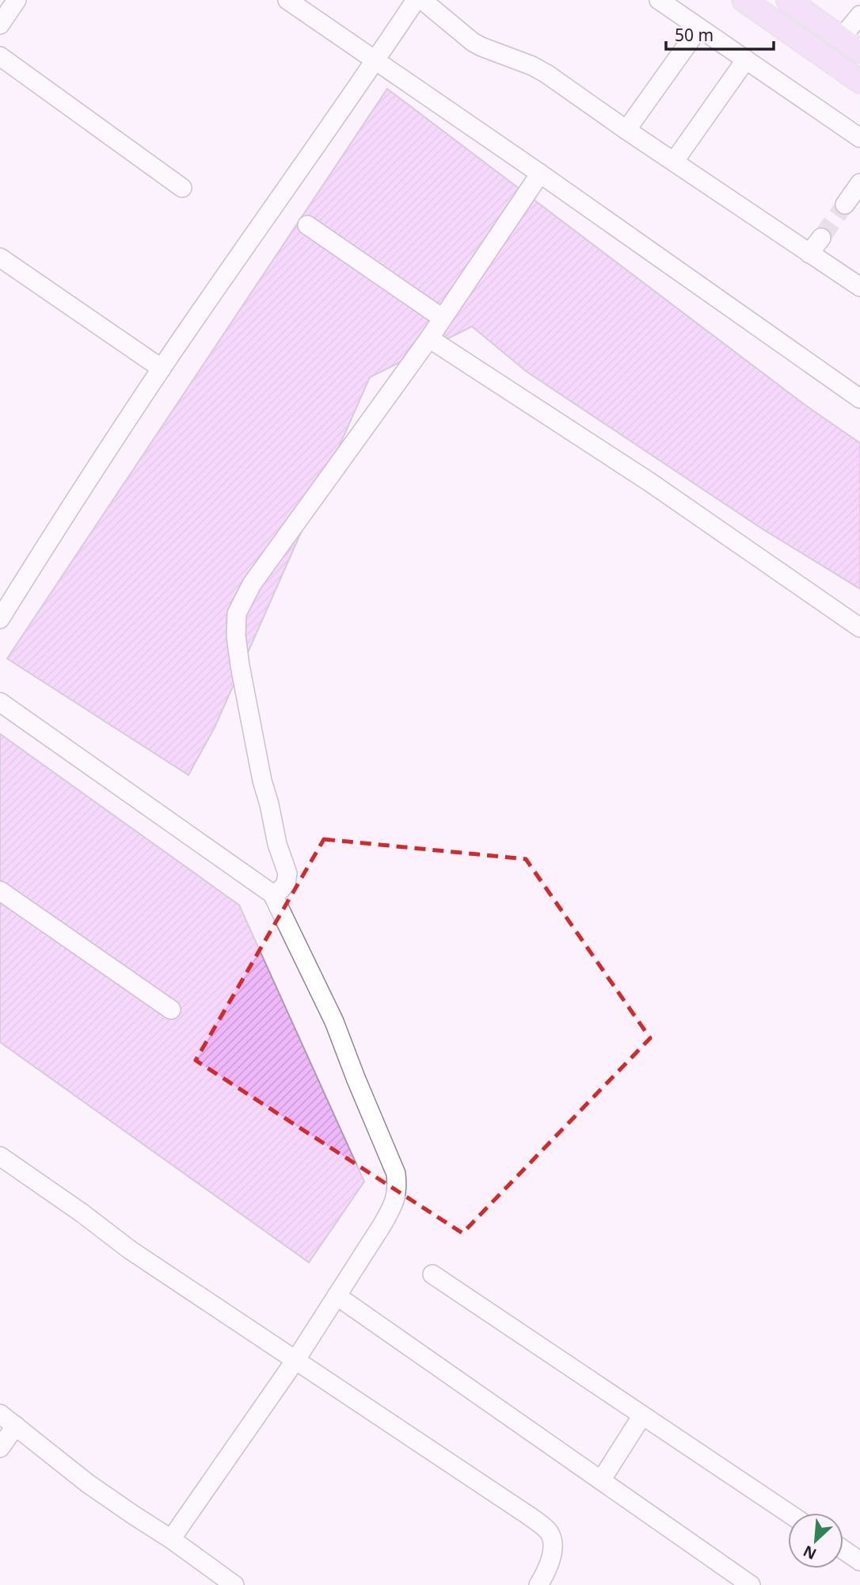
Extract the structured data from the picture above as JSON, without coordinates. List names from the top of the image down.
{
  "scale_bar": "50 m",
  "north": "bottom left"
}
